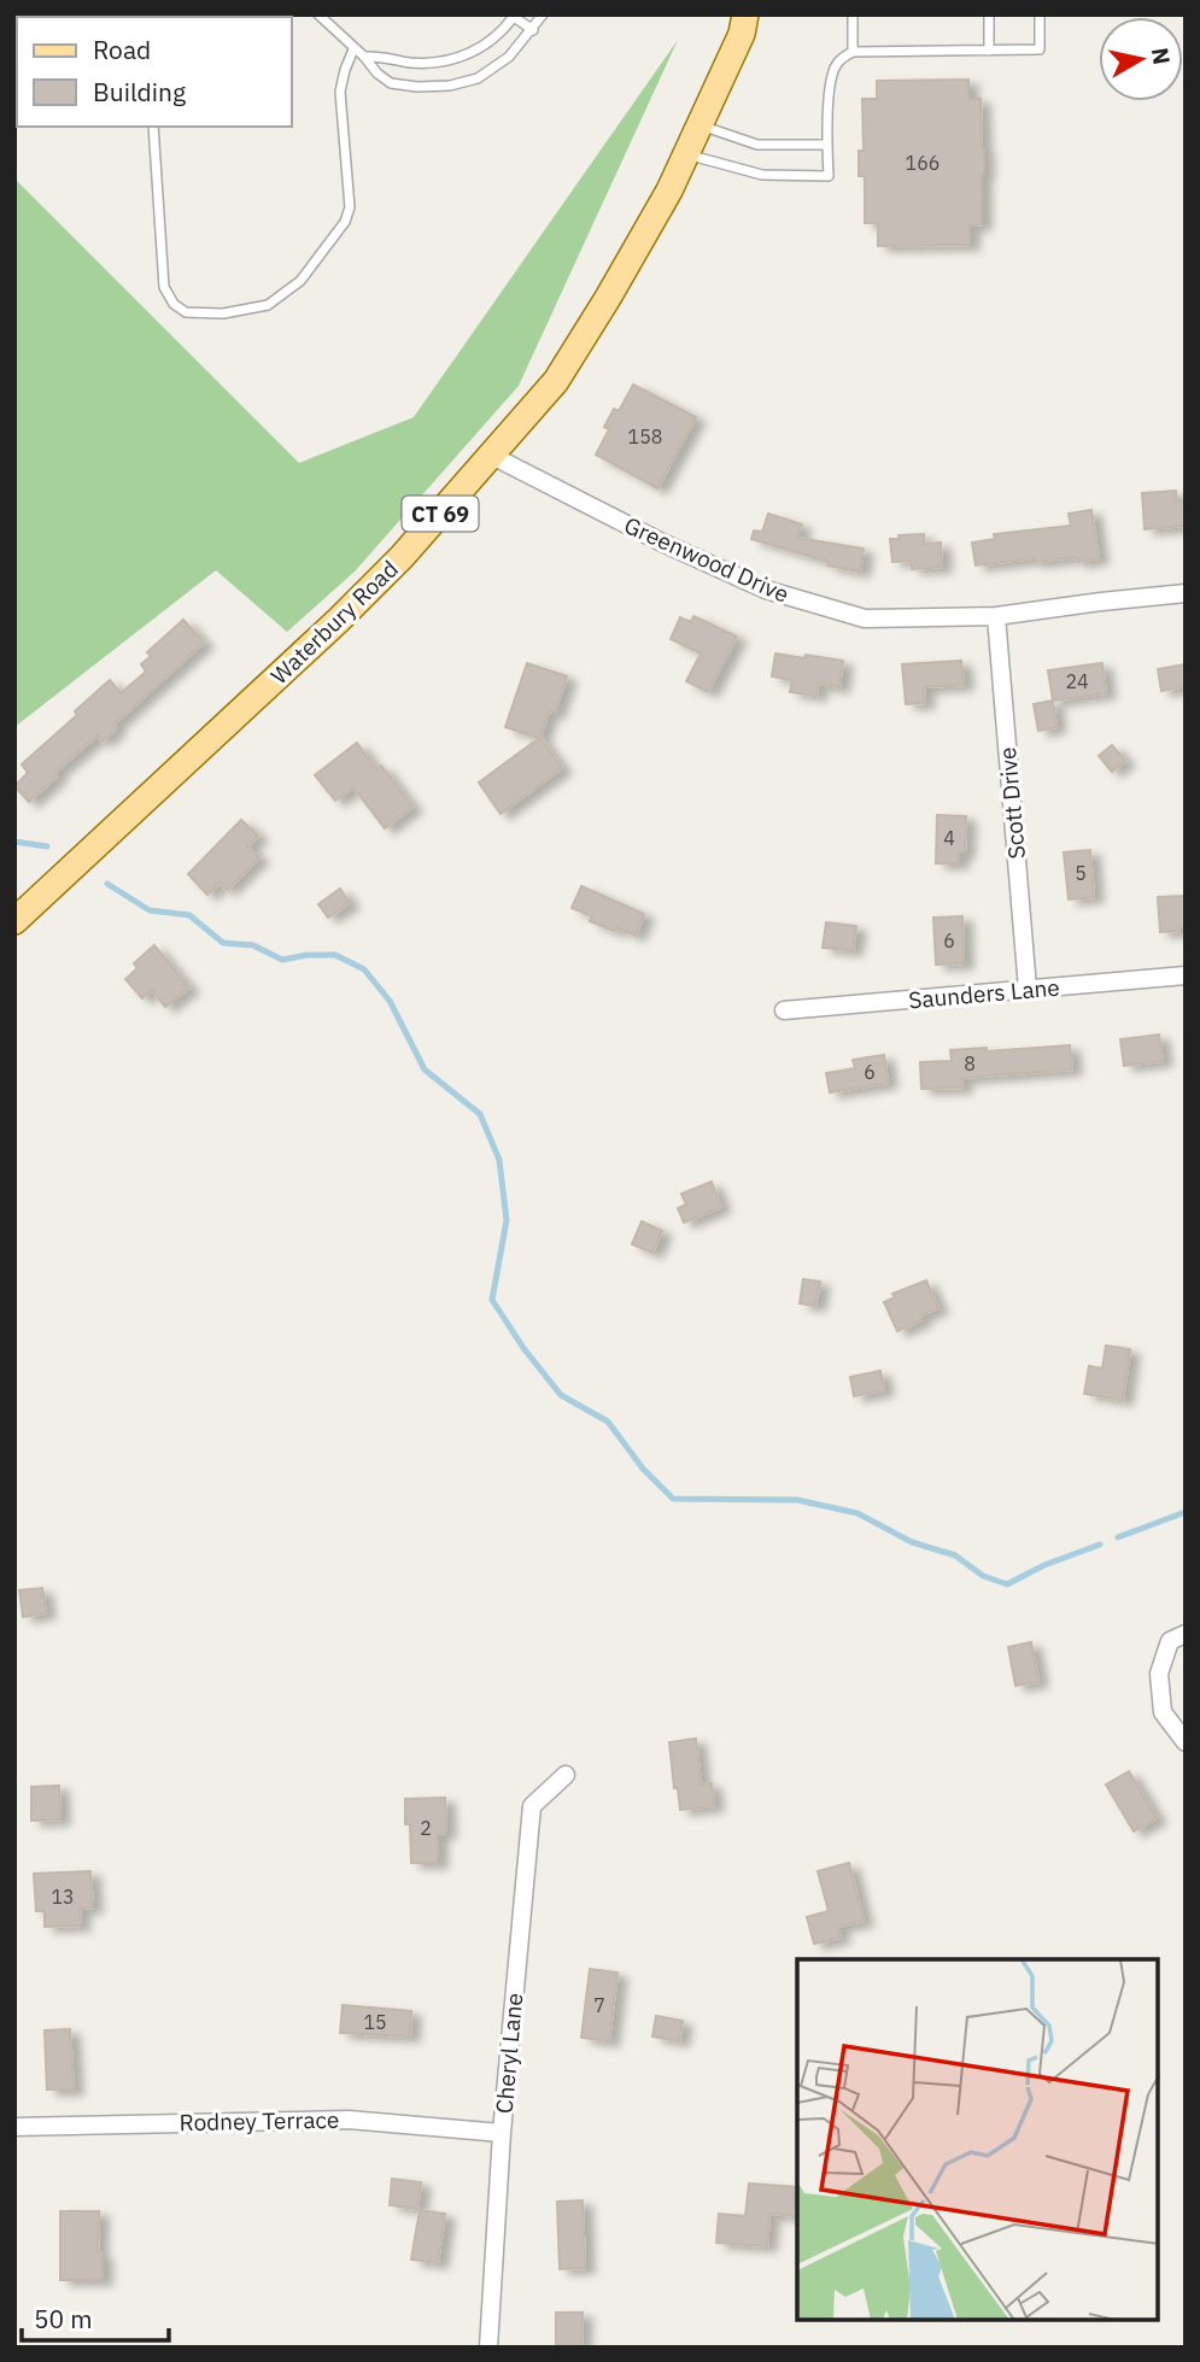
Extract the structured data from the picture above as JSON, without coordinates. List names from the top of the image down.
{
  "streets": {
    "main road": ["CT 69", "Waterbury Road"],
    "street": [
      "Greenwood Drive",
      "Scott Drive",
      "Saunders Lane",
      "Cheryl Lane",
      "Rodney Terrace"
    ]
  },
  "crossings": [
    ["Greenwood Drive", "Waterbury Road"],
    ["Greenwood Drive", "Scott Drive"],
    ["Scott Drive", "Saunders Lane"],
    ["Cheryl Lane", "Rodney Terrace"]
  ],
  "house_numbers": [
    "166",
    "158",
    "24",
    "4",
    "5",
    "6",
    "8",
    "6",
    "2",
    "13",
    "7",
    "15"
  ],
  "legend": ["Road", "Building"],
  "scale_bar": "50 m",
  "north": "right"
}
